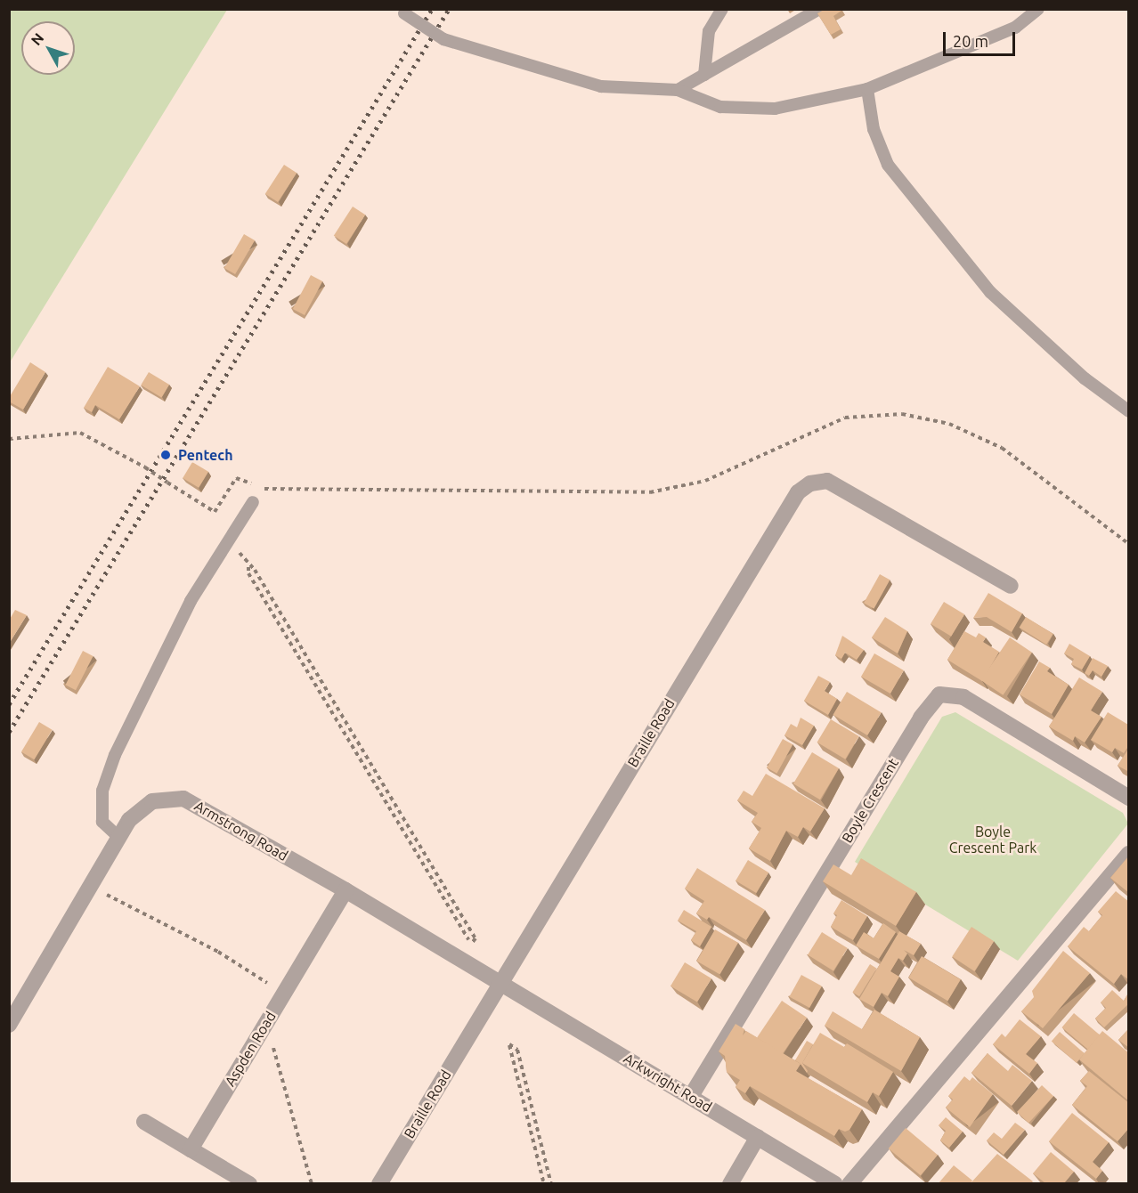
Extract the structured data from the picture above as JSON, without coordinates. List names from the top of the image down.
{
  "streets": {
    "street": [
      "Braille Road",
      "Boyle Crescent",
      "Armstrong Road",
      "Aspden Road",
      "Arkwright Road"
    ]
  },
  "crossings": [
    ["Braille Road", "Armstrong Road"],
    ["Braille Road", "Arkwright Road"],
    ["Boyle Crescent", "Arkwright Road"],
    ["Armstrong Road", "Aspden Road"],
    ["Armstrong Road", "Arkwright Road"]
  ],
  "parks": ["Boyle Crescent Park"],
  "places": ["Pentech"],
  "scale_bar": "20 m",
  "north": "top left"
}
